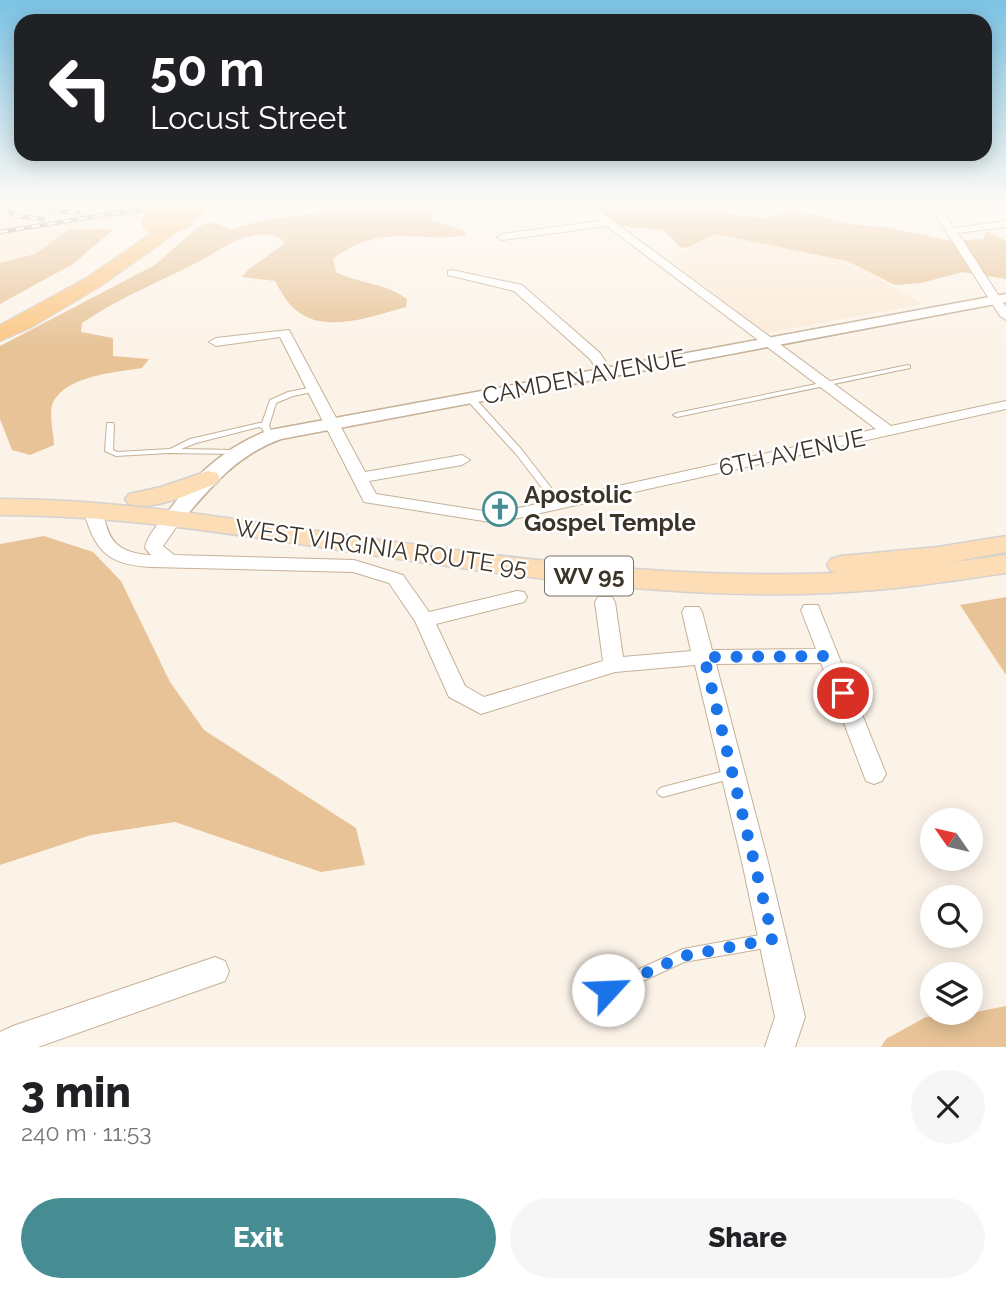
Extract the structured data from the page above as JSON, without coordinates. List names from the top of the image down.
{
  "streets": {
    "main road": ["WEST VIRGINIA ROUTE 95", "WV 95"],
    "street": ["CAMDEN AVENUE", "6TH AVENUE"]
  },
  "crossings": [
    ["CAMDEN AVENUE", "WEST VIRGINIA ROUTE 95"],
    ["CAMDEN AVENUE", "WV 95"],
    ["WEST VIRGINIA ROUTE 95", "WV 95"]
  ],
  "places": {
    "church": ["Apostolic Gospel Temple"]
  },
  "north": "top left",
  "page": {
    "turn": ["50 m", "Locust Street"],
    "heading": ["3 min", "240 m · 11:53"],
    "buttons": ["Exit", "Share"]
  }
}
